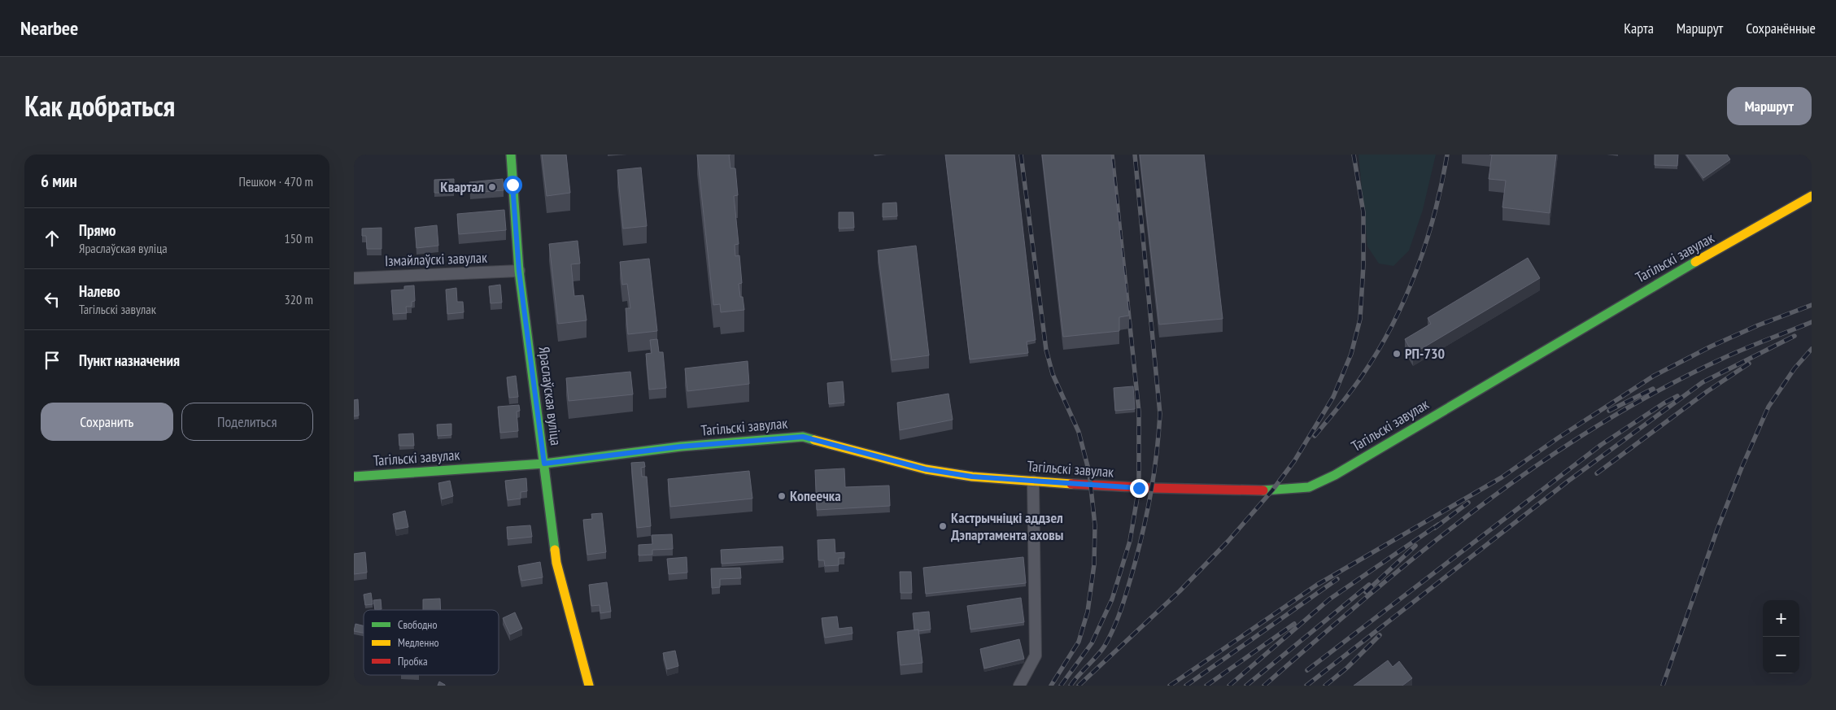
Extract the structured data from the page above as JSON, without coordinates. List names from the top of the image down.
{
  "streets": {
    "main road": ["Тагільскі завулак", "Яраслаўская вуліца"],
    "street": ["Ізмайлаўскі завулак"]
  },
  "crossings": [
    ["Тагільскі завулак", "Яраслаўская вуліца"],
    ["Ізмайлаўскі завулак", "Яраслаўская вуліца"]
  ],
  "places": [
    "Квартал",
    "РП-730",
    "Копеечка",
    "Кастрычніцкі аддзел Дэпартамента аховы"
  ],
  "legend": ["Свободно", "Медленно", "Пробка"],
  "page": {
    "header": "Nearbee",
    "nav": ["Карта", "Маршрут", "Сохранённые"],
    "title": "Как добраться",
    "buttons": [
      "Маршрут",
      ["Сохранить", "Поделиться"]
    ],
    "heading": ["6 мин", "Пешком · 470 m"],
    "list": [
      ["Прямо", "Яраслаўская вуліца", "150 m"],
      ["Налево", "Тагільскі завулак", "320 m"],
      "Пункт назначения"
    ],
    "map_buttons": ["+", "−"]
  }
}
